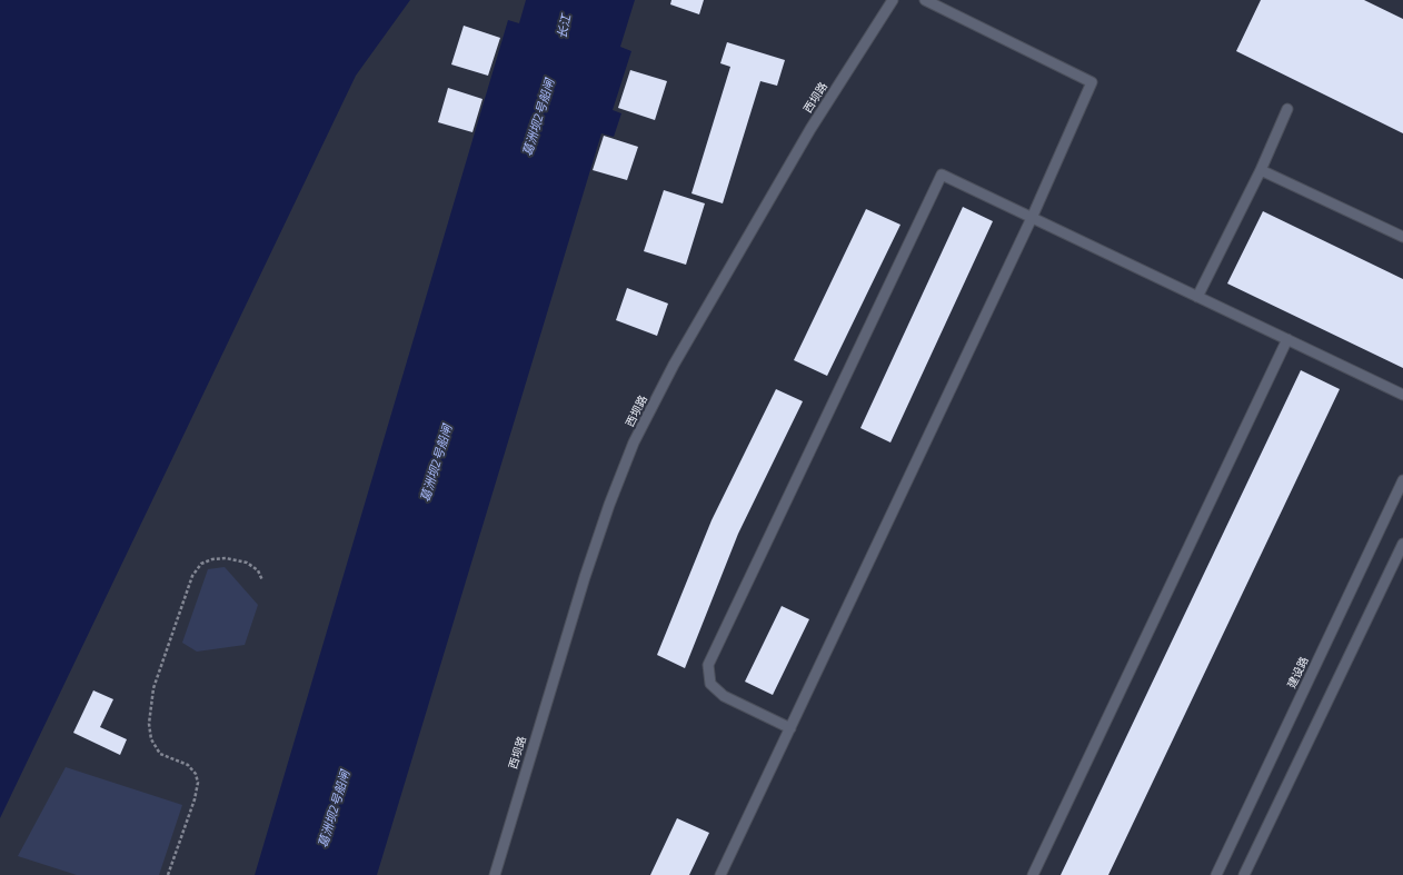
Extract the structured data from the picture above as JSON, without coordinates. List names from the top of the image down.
{
  "streets": {
    "lane": ["西坝路", "建设路"]
  },
  "water": ["长江", "葛洲坝2号船闸"]
}
